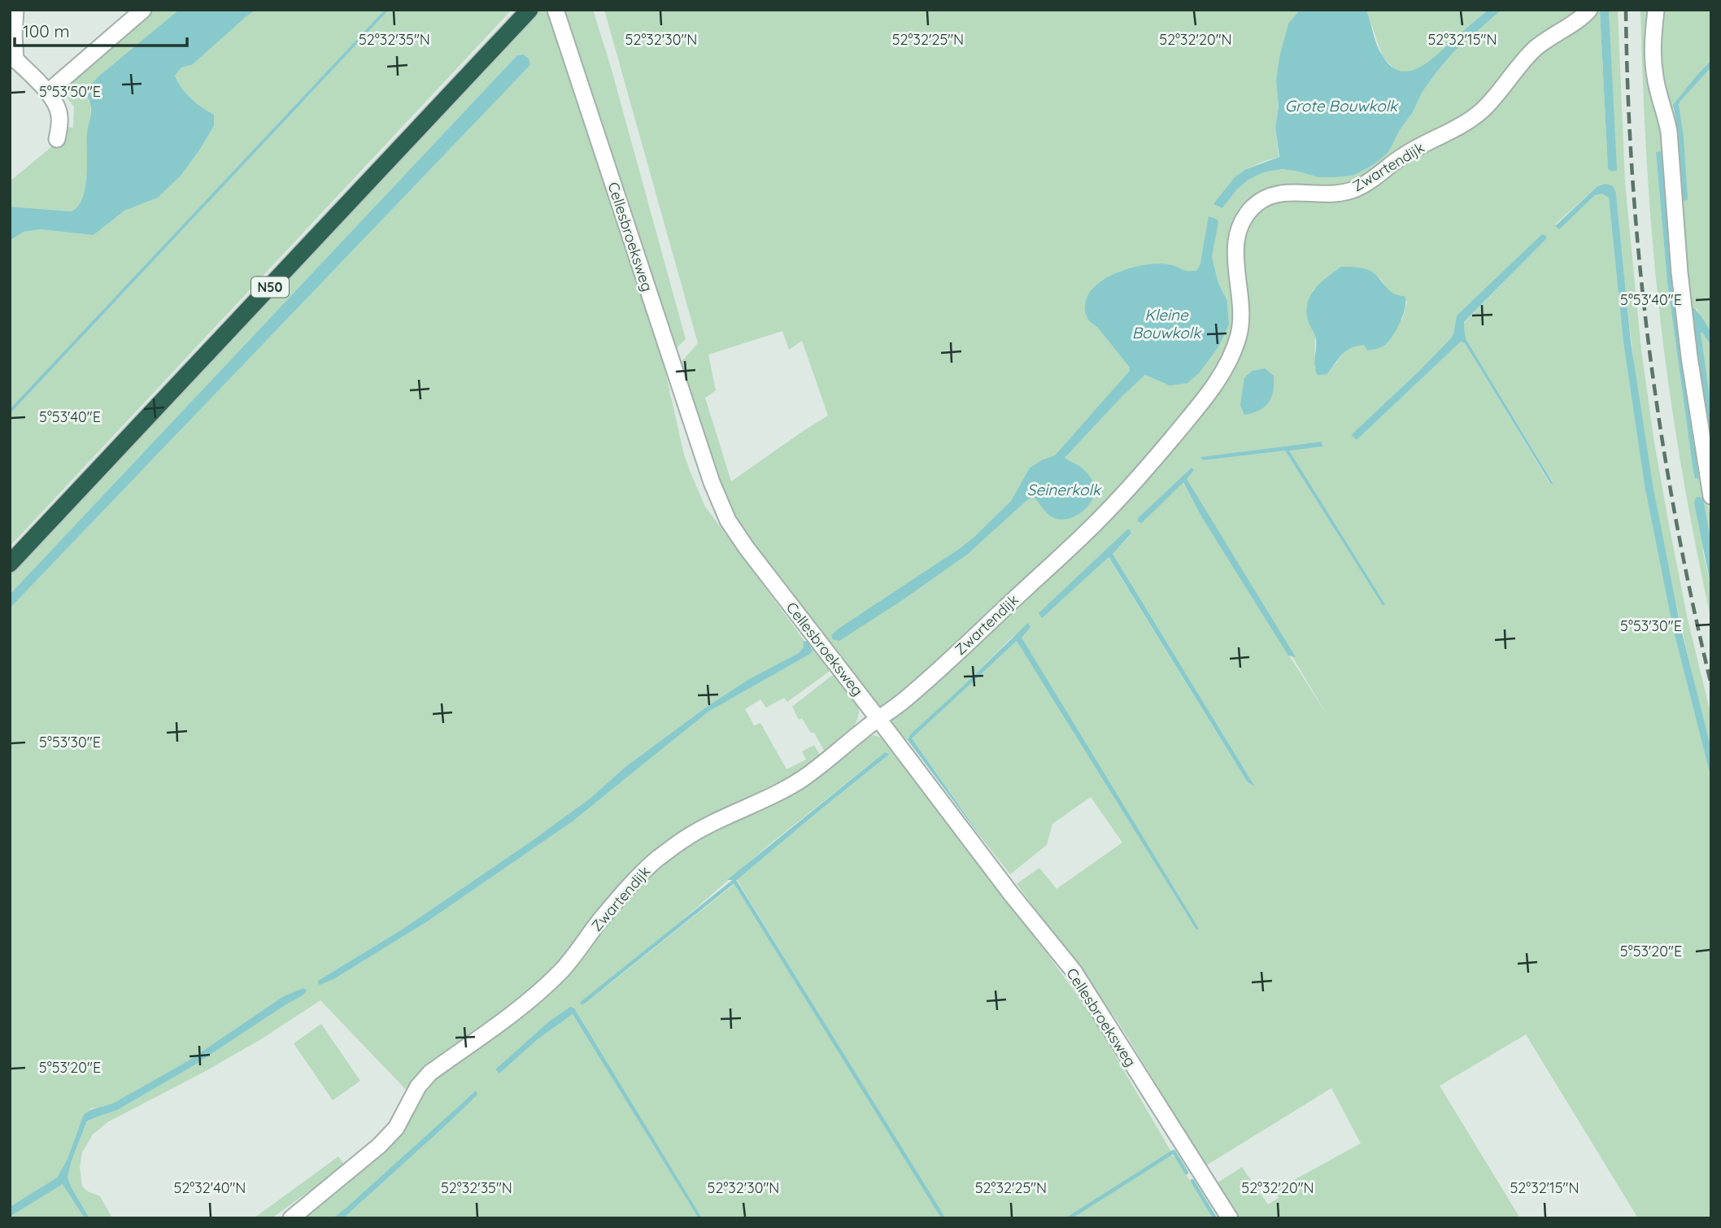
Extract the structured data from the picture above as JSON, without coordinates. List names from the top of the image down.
{
  "streets": {
    "highway": ["N50"],
    "street": ["Zwartendijk", "Cellesbroeksweg"]
  },
  "crossings": [
    ["Zwartendijk", "Cellesbroeksweg"]
  ],
  "water": ["Grote Bouwkolk", "Kleine Bouwkolk", "Seinerkolk"],
  "scale_bar": "100 m",
  "coordinates": [
    "52°32'35\"N",
    "52°32'30\"N",
    "52°32'25\"N",
    "52°32'20\"N",
    "52°32'15\"N",
    "5°53'50\"E",
    "5°53'40\"E",
    "5°53'30\"E",
    "5°53'20\"E",
    "52°32'40\"N"
  ]
}
